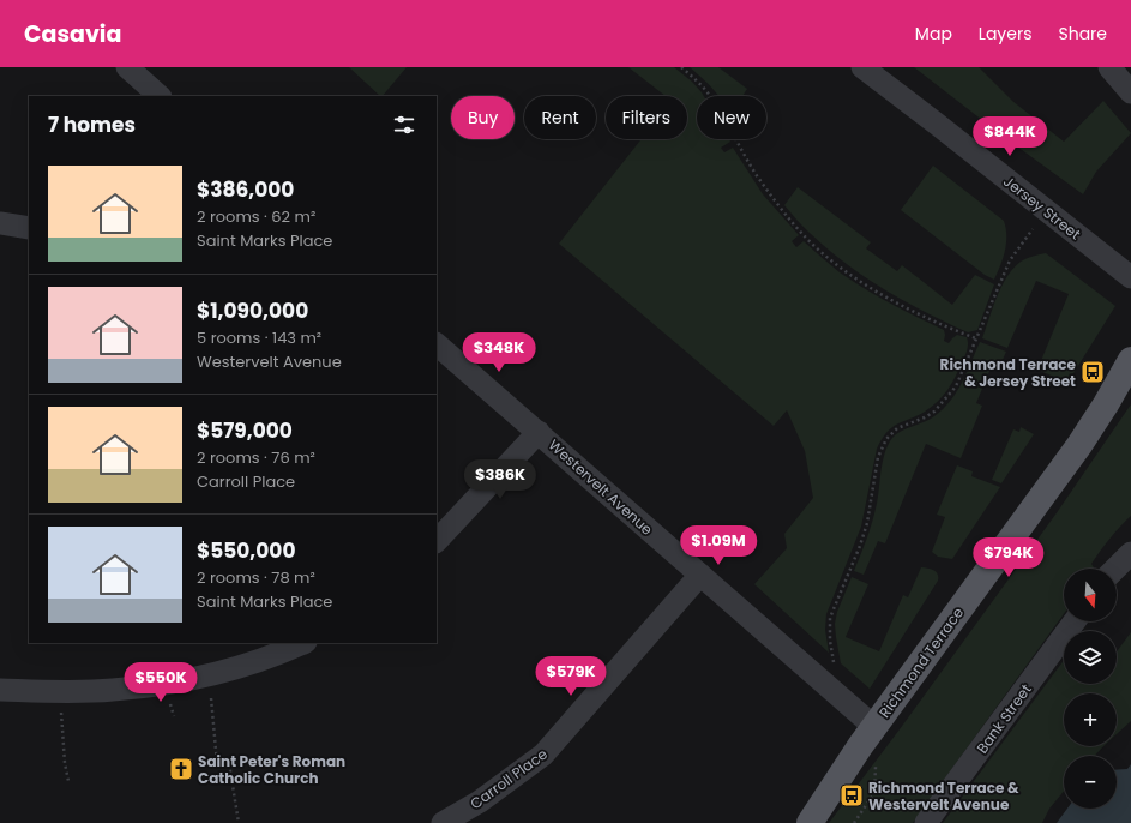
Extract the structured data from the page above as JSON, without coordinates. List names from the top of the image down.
{
  "streets": {
    "main road": ["Richmond Terrace"],
    "street": [
      "Jersey Street",
      "Westervelt Avenue",
      "Bank Street",
      "Carroll Place"
    ]
  },
  "crossings": [
    ["Westervelt Avenue", "Richmond Terrace"],
    ["Westervelt Avenue", "Carroll Place"]
  ],
  "places": {
    "bus stop": ["Richmond Terrace & Jersey Street", "Richmond Terrace & Westervelt Avenue"],
    "church": ["Saint Peter's Roman Catholic Church"]
  },
  "north": "bottom",
  "page": {
    "header": "Casavia",
    "nav": ["Map", "Layers", "Share"],
    "chip": [
      "Buy",
      "Rent",
      "Filters",
      "New"
    ],
    "heading": "7 homes",
    "price": [
      "$844K",
      "$348K",
      "$386K",
      "$1.09M",
      "$794K",
      "$579K",
      "$550K"
    ],
    "list": [
      {
        "name": "$386,000",
        "note": "2 rooms · 62 m² · Saint Marks Place"
      },
      {
        "name": "$1,090,000",
        "note": "5 rooms · 143 m² · Westervelt Avenue"
      },
      {
        "name": "$579,000",
        "note": "2 rooms · 76 m² · Carroll Place"
      },
      {
        "name": "$550,000",
        "note": "2 rooms · 78 m² · Saint Marks Place"
      }
    ],
    "map_buttons": ["+", "−"]
  }
}
